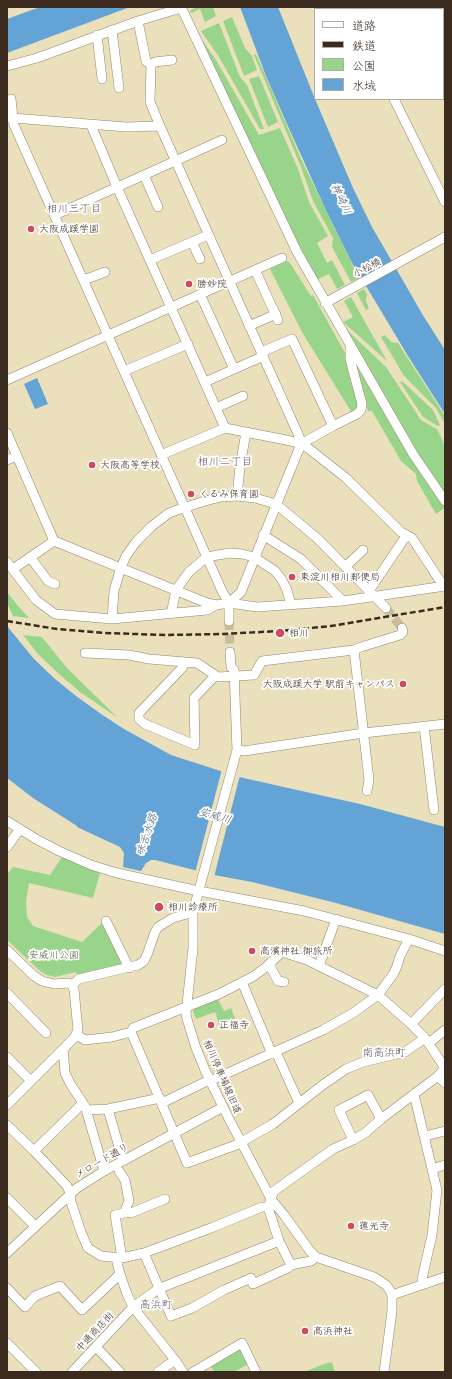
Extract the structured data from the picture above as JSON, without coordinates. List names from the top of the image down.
{
  "streets": {
    "street": [
      "小松橋",
      "相川停車場線旧道",
      "メロード通り",
      "中通商店街"
    ]
  },
  "crossings": [
    ["相川停車場線旧道", "メロード通り"]
  ],
  "districts": [
    "相川三丁目",
    "相川二丁目",
    "南高浜町",
    "高浜町"
  ],
  "water": ["神崎川", "安威川", "味舌水路"],
  "parks": ["安威川公園"],
  "places": [
    "大阪成蹊学園",
    "勝妙院",
    "大阪高等学校",
    "くるみ保育園",
    "東淀川相川郵便局",
    "相川",
    "大阪成蹊大学 駅前キャンパス",
    "相川診療所",
    "高濱神社 御旅所",
    "正福寺",
    "蓮光寺",
    "高浜神社"
  ],
  "legend": [
    "道路",
    "鉄道",
    "公園",
    "水域"
  ]
}
